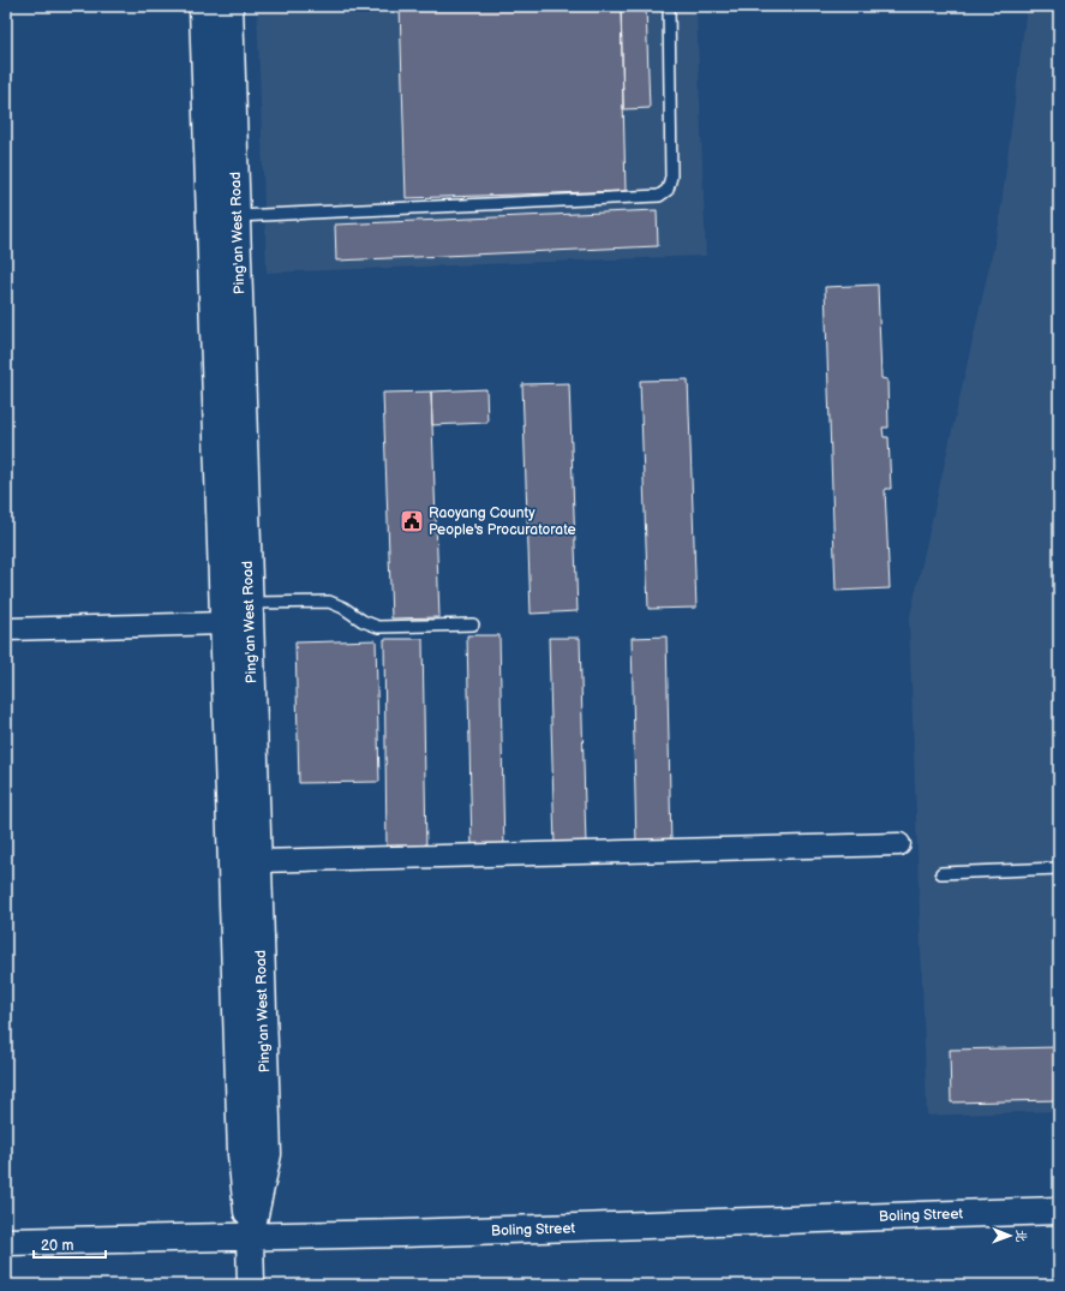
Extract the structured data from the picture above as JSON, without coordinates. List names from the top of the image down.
{
  "streets": {
    "main road": ["Ping'an West Road", "Boling Street"]
  },
  "crossings": [
    ["Ping'an West Road", "Boling Street"]
  ],
  "places": {
    "public building": ["Raoyang County People's Procuratorate"]
  },
  "scale_bar": "20 m",
  "north": "right"
}
